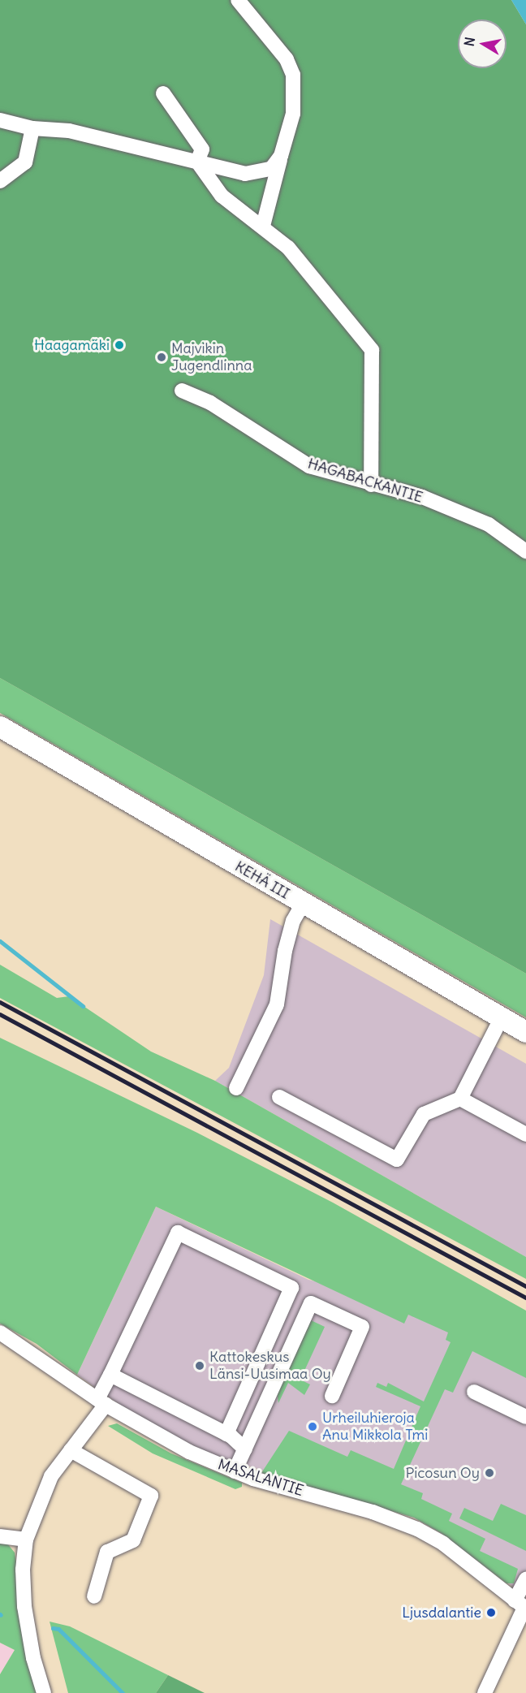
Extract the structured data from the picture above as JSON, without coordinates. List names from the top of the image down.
{
  "streets": {
    "highway": ["KEHÄ III"],
    "street": ["HAGABACKANTIE", "MASALANTIE"]
  },
  "places": [
    "Haagamäki",
    "Majvikin Jugendlinna",
    "Kattokeskus Länsi-Uusimaa Oy",
    "Urheiluhieroja Anu Mikkola Tmi",
    "Picosun Oy",
    "Ljusdalantie"
  ],
  "north": "left"
}
